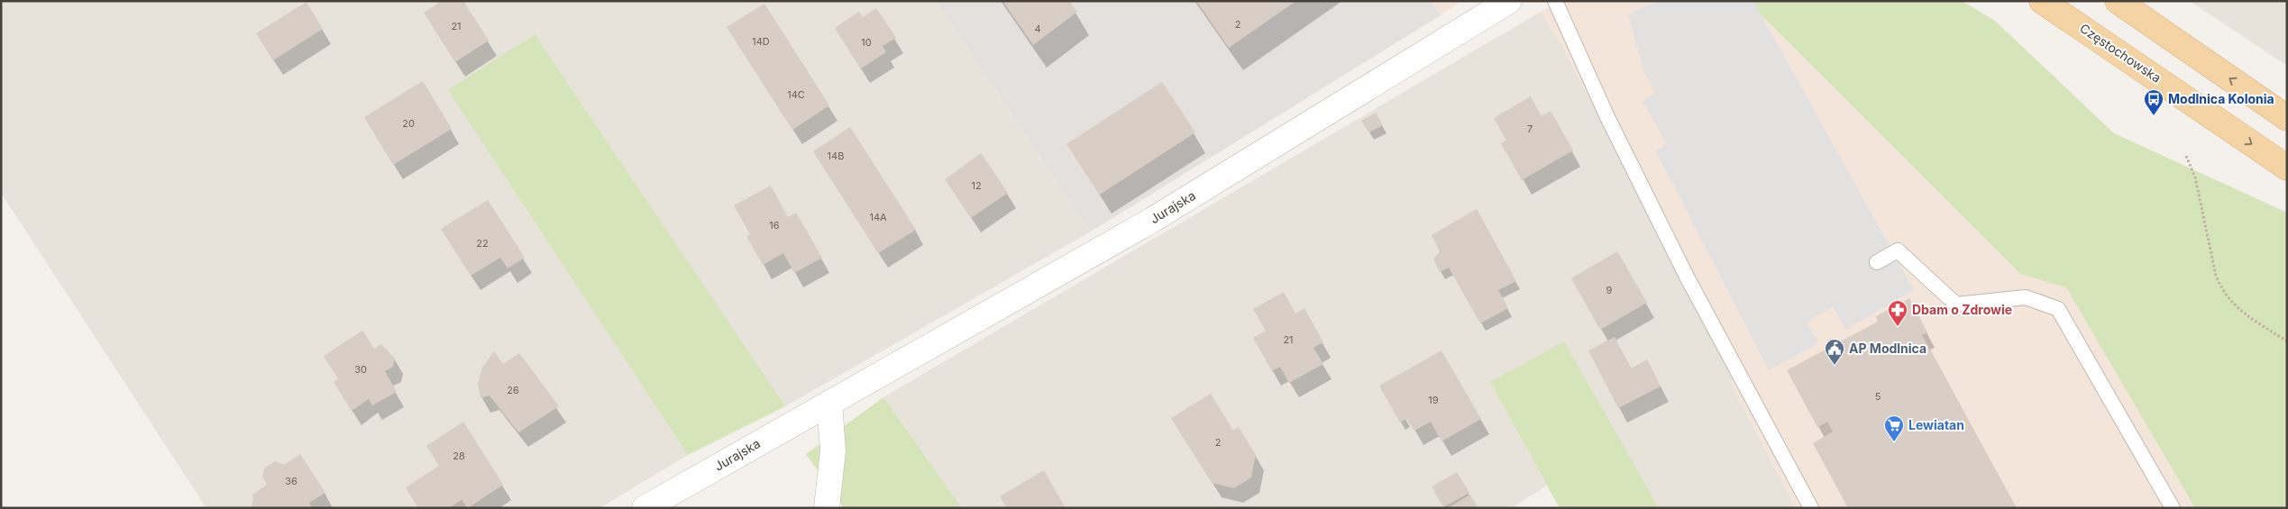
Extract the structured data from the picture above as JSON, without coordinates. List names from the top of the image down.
{
  "streets": {
    "main road": ["Częstochowska"],
    "street": ["Jurajska"]
  },
  "places": {
    "bus stop": ["Modlnica Kolonia"],
    "pharmacy": ["Dbam o Zdrowie"],
    "public building": ["AP Modlnica"],
    "supermarket": ["Lewiatan"]
  },
  "house_numbers": [
    "2",
    "21",
    "4",
    "14D",
    "10",
    "14C",
    "20",
    "7",
    "14B",
    "12",
    "14A",
    "16",
    "22",
    "9",
    "21",
    "30",
    "26",
    "5",
    "19",
    "2",
    "28",
    "36"
  ]
}
